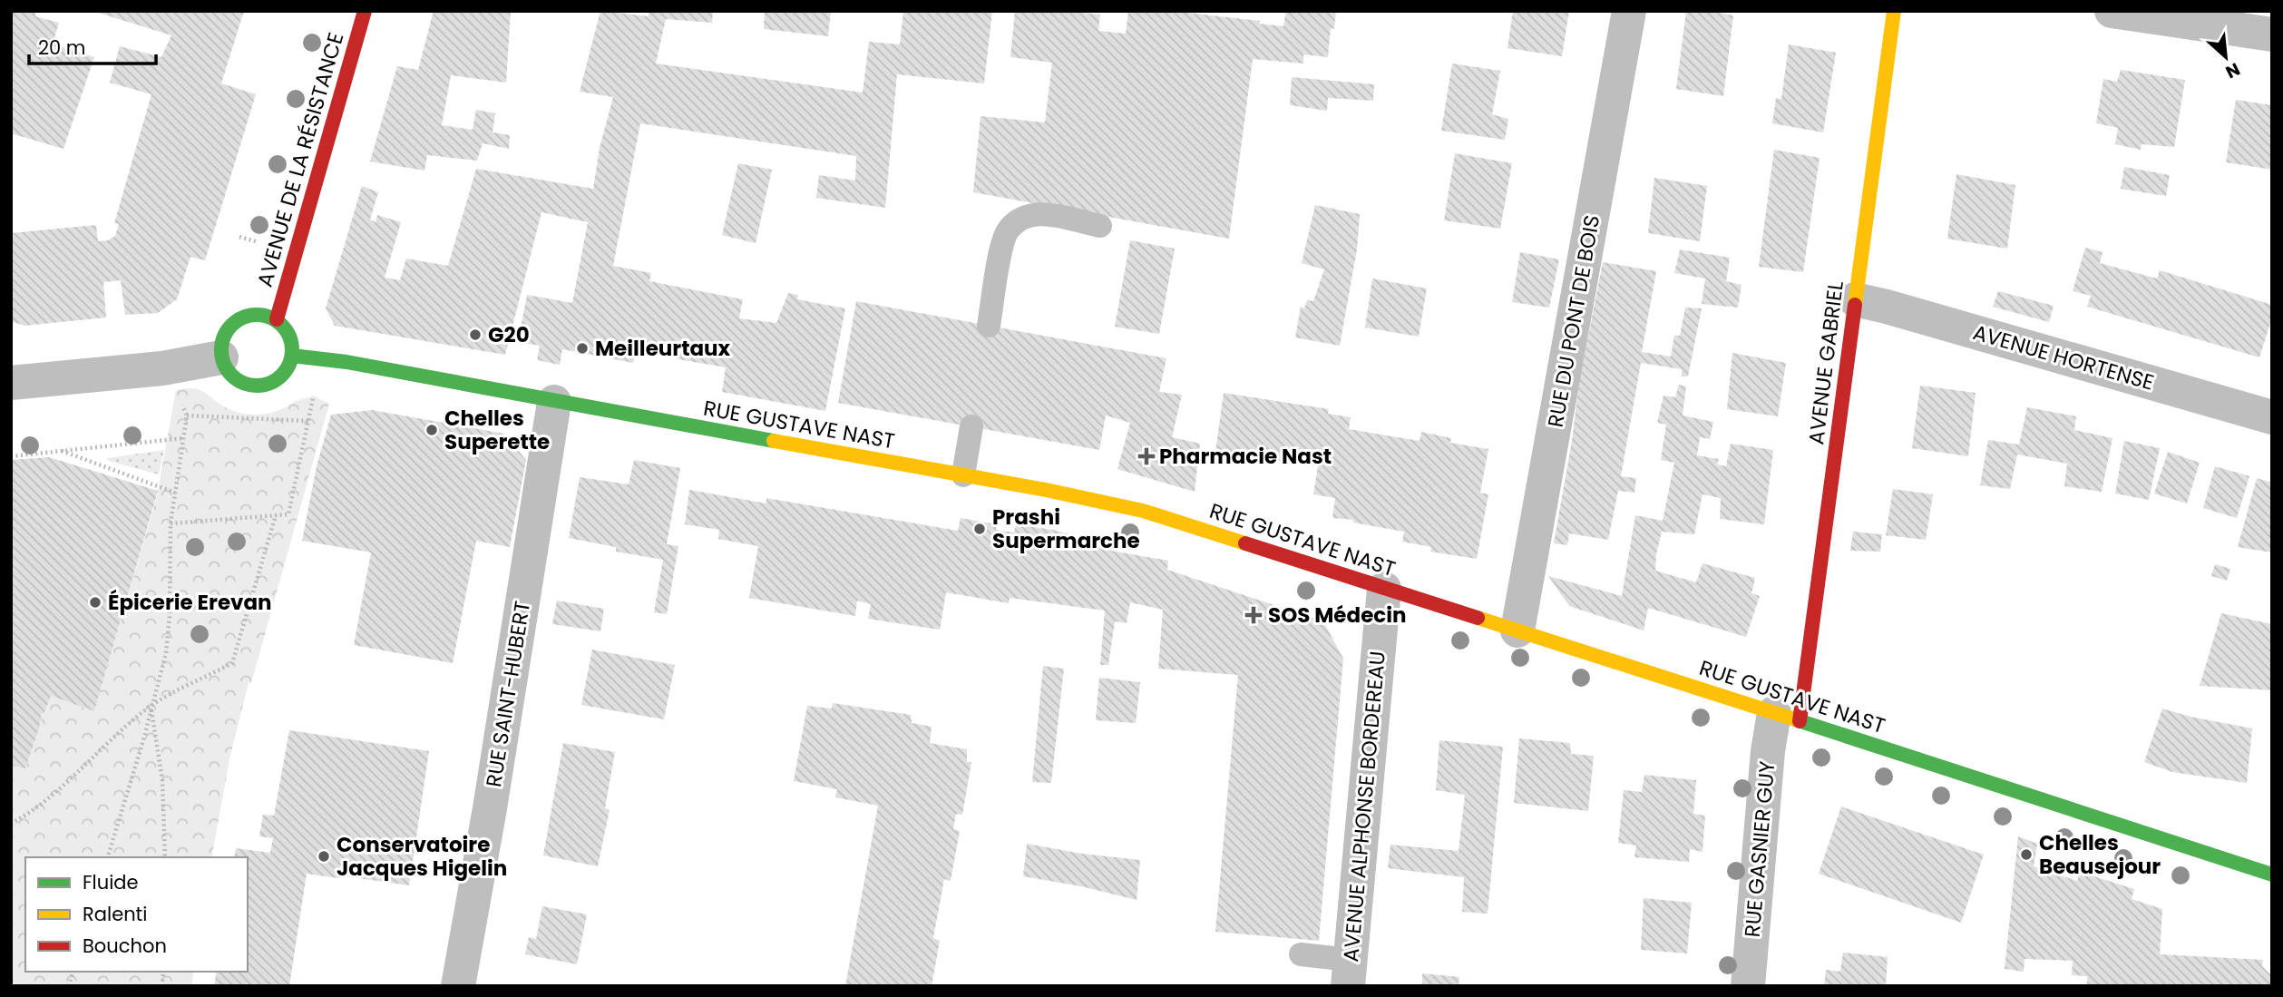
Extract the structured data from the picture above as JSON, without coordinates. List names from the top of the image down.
{
  "streets": {
    "street": [
      "AVENUE DE LA RÉSISTANCE",
      "RUE DU PONT DE BOIS",
      "AVENUE HORTENSE",
      "AVENUE GABRIEL",
      "RUE GUSTAVE NAST",
      "RUE SAINT-HUBERT",
      "AVENUE ALPHONSE BORDEREAU",
      "RUE GASNIER GUY"
    ]
  },
  "crossings": [
    ["AVENUE DE LA RÉSISTANCE", "RUE GUSTAVE NAST"],
    ["RUE DU PONT DE BOIS", "RUE GUSTAVE NAST"],
    ["AVENUE HORTENSE", "AVENUE GABRIEL"],
    ["AVENUE GABRIEL", "RUE GUSTAVE NAST"],
    ["AVENUE GABRIEL", "RUE GASNIER GUY"],
    ["RUE GUSTAVE NAST", "RUE SAINT-HUBERT"],
    ["RUE GUSTAVE NAST", "AVENUE ALPHONSE BORDEREAU"],
    ["RUE GUSTAVE NAST", "RUE GASNIER GUY"]
  ],
  "places": {
    "other": [
      "G20",
      "Meilleurtaux",
      "Chelles Superette",
      "Prashi Supermarche",
      "Épicerie Erevan",
      "Chelles Beausejour",
      "Conservatoire Jacques Higelin"
    ],
    "health": ["Pharmacie Nast", "SOS Médecin"]
  },
  "legend": ["Fluide", "Ralenti", "Bouchon"],
  "scale_bar": "20 m",
  "north": "bottom right"
}
